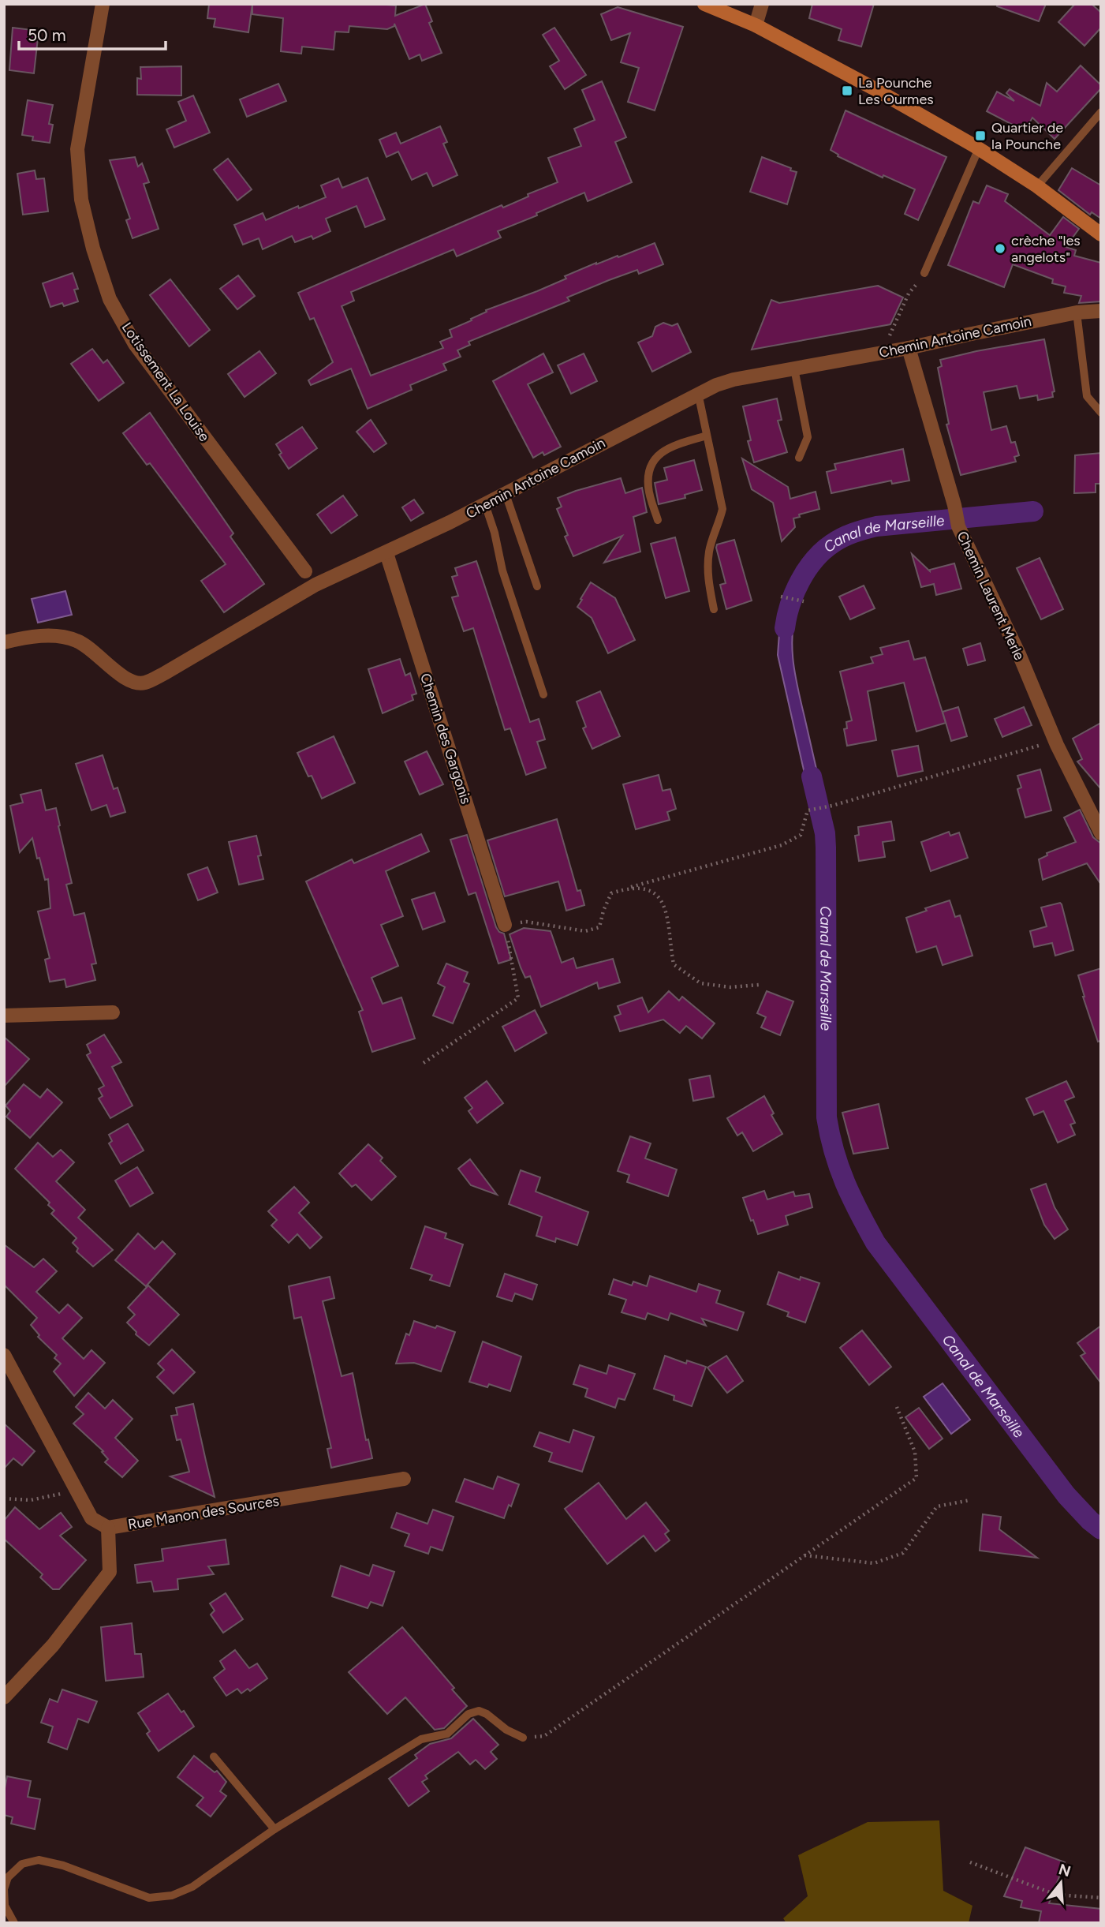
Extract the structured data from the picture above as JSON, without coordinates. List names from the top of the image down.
{
  "streets": {
    "street": [
      "Chemin Antoine Camoin",
      "Lotissement La Louise",
      "Chemin Laurent Merle",
      "Chemin des Gargonis",
      "Rue Manon des Sources"
    ]
  },
  "crossings": [
    ["Chemin Antoine Camoin", "Chemin Laurent Merle"],
    ["Chemin Antoine Camoin", "Chemin des Gargonis"]
  ],
  "water": ["Canal de Marseille"],
  "places": {
    "transit": ["La Pounche Les Ourmes", "Quartier de la Pounche"],
    "other": ["crèche \"les angelots\""]
  },
  "scale_bar": "50 m",
  "north": "top"
}
